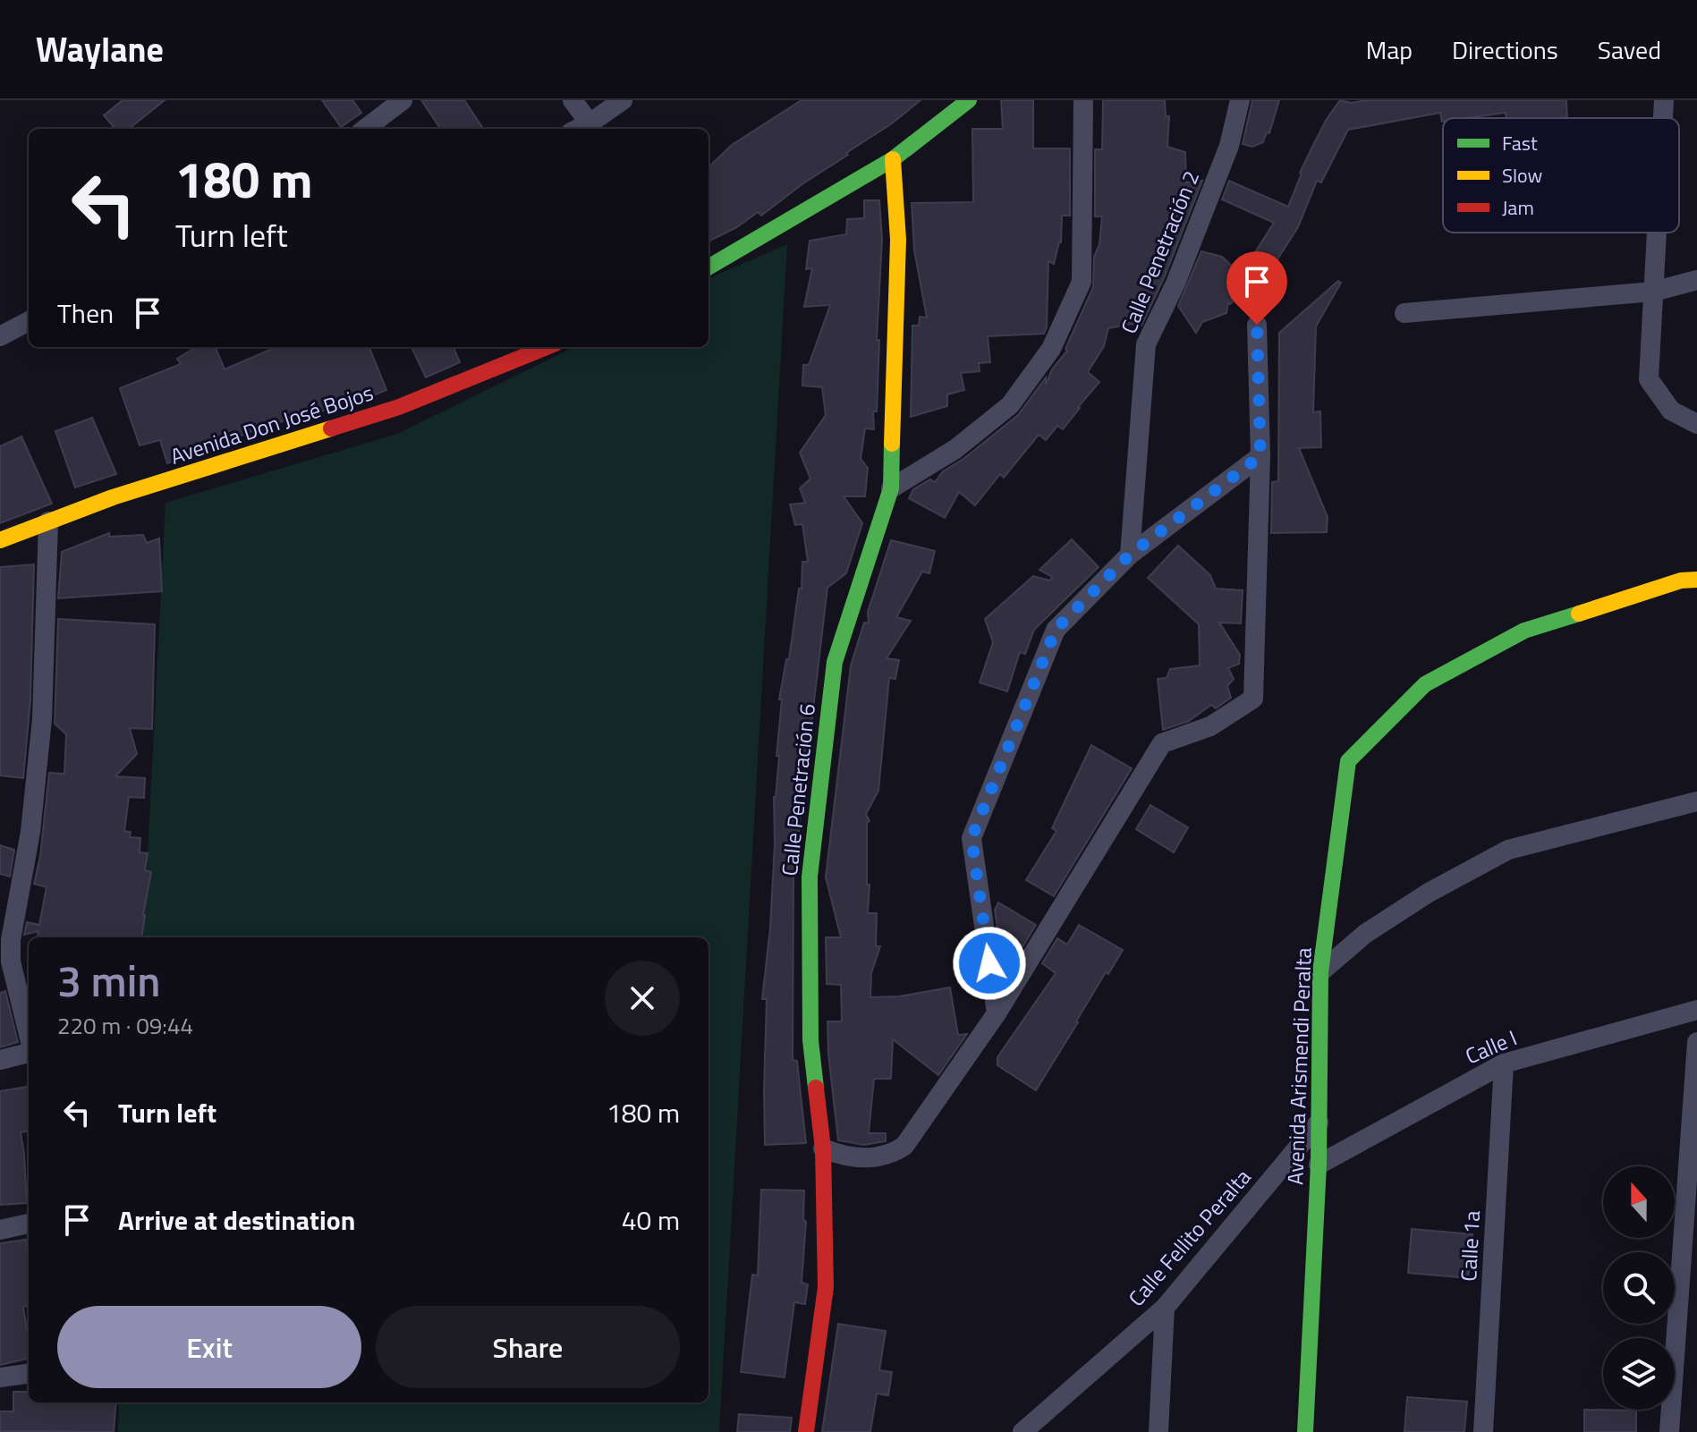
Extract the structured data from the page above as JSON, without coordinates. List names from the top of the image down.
{
  "streets": {
    "street": [
      "Calle Penetración 2",
      "Avenida Don José Bojos",
      "Calle Penetración 6",
      "Calle I",
      "Avenida Arismendi Peralta",
      "Calle Fellito Peralta",
      "Calle 1a"
    ]
  },
  "crossings": [
    ["Calle I", "Avenida Arismendi Peralta"],
    ["Calle I", "Calle 1a"],
    ["Avenida Arismendi Peralta", "Calle Fellito Peralta"]
  ],
  "legend": ["Fast", "Slow", "Jam"],
  "north": "top",
  "page": {
    "header": "Waylane",
    "nav": ["Map", "Directions", "Saved"],
    "turn": ["180 m", "Turn left"],
    "then": "Then",
    "heading": ["3 min", "220 m · 09:44"],
    "list": [
      {
        "name": "Turn left",
        "value": "180 m"
      },
      {
        "name": "Arrive at destination",
        "value": "40 m"
      }
    ],
    "buttons": ["Exit", "Share"]
  }
}
